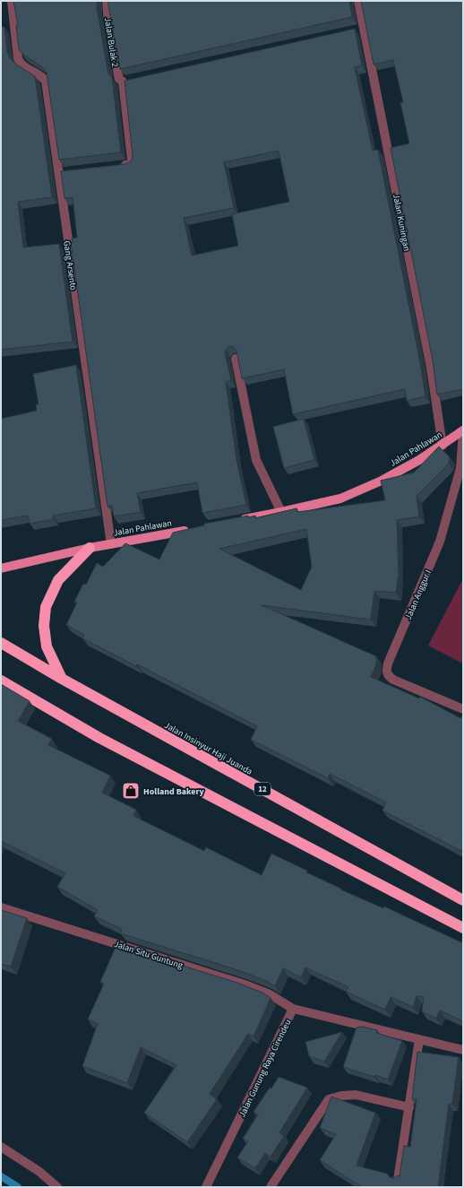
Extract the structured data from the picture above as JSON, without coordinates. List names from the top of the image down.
{
  "streets": {
    "highway": ["Jalan Insinyur Haji Juanda", "12"],
    "main road": ["Jalan Pahlawan"],
    "street": [
      "Jalan Bulak 2",
      "Jalan Kuningan",
      "Gang Arsento",
      "Jalan Anggur I",
      "Jalan Situ Guntung",
      "Jalan Gunung Raya Cirendeu"
    ]
  },
  "crossings": [
    ["Jalan Kuningan", "Jalan Pahlawan"],
    ["Gang Arsento", "Jalan Pahlawan"],
    ["Jalan Pahlawan", "Jalan Anggur I"],
    ["Jalan Situ Guntung", "Jalan Gunung Raya Cirendeu"]
  ],
  "places": {
    "shop": ["Holland Bakery"]
  }
}
